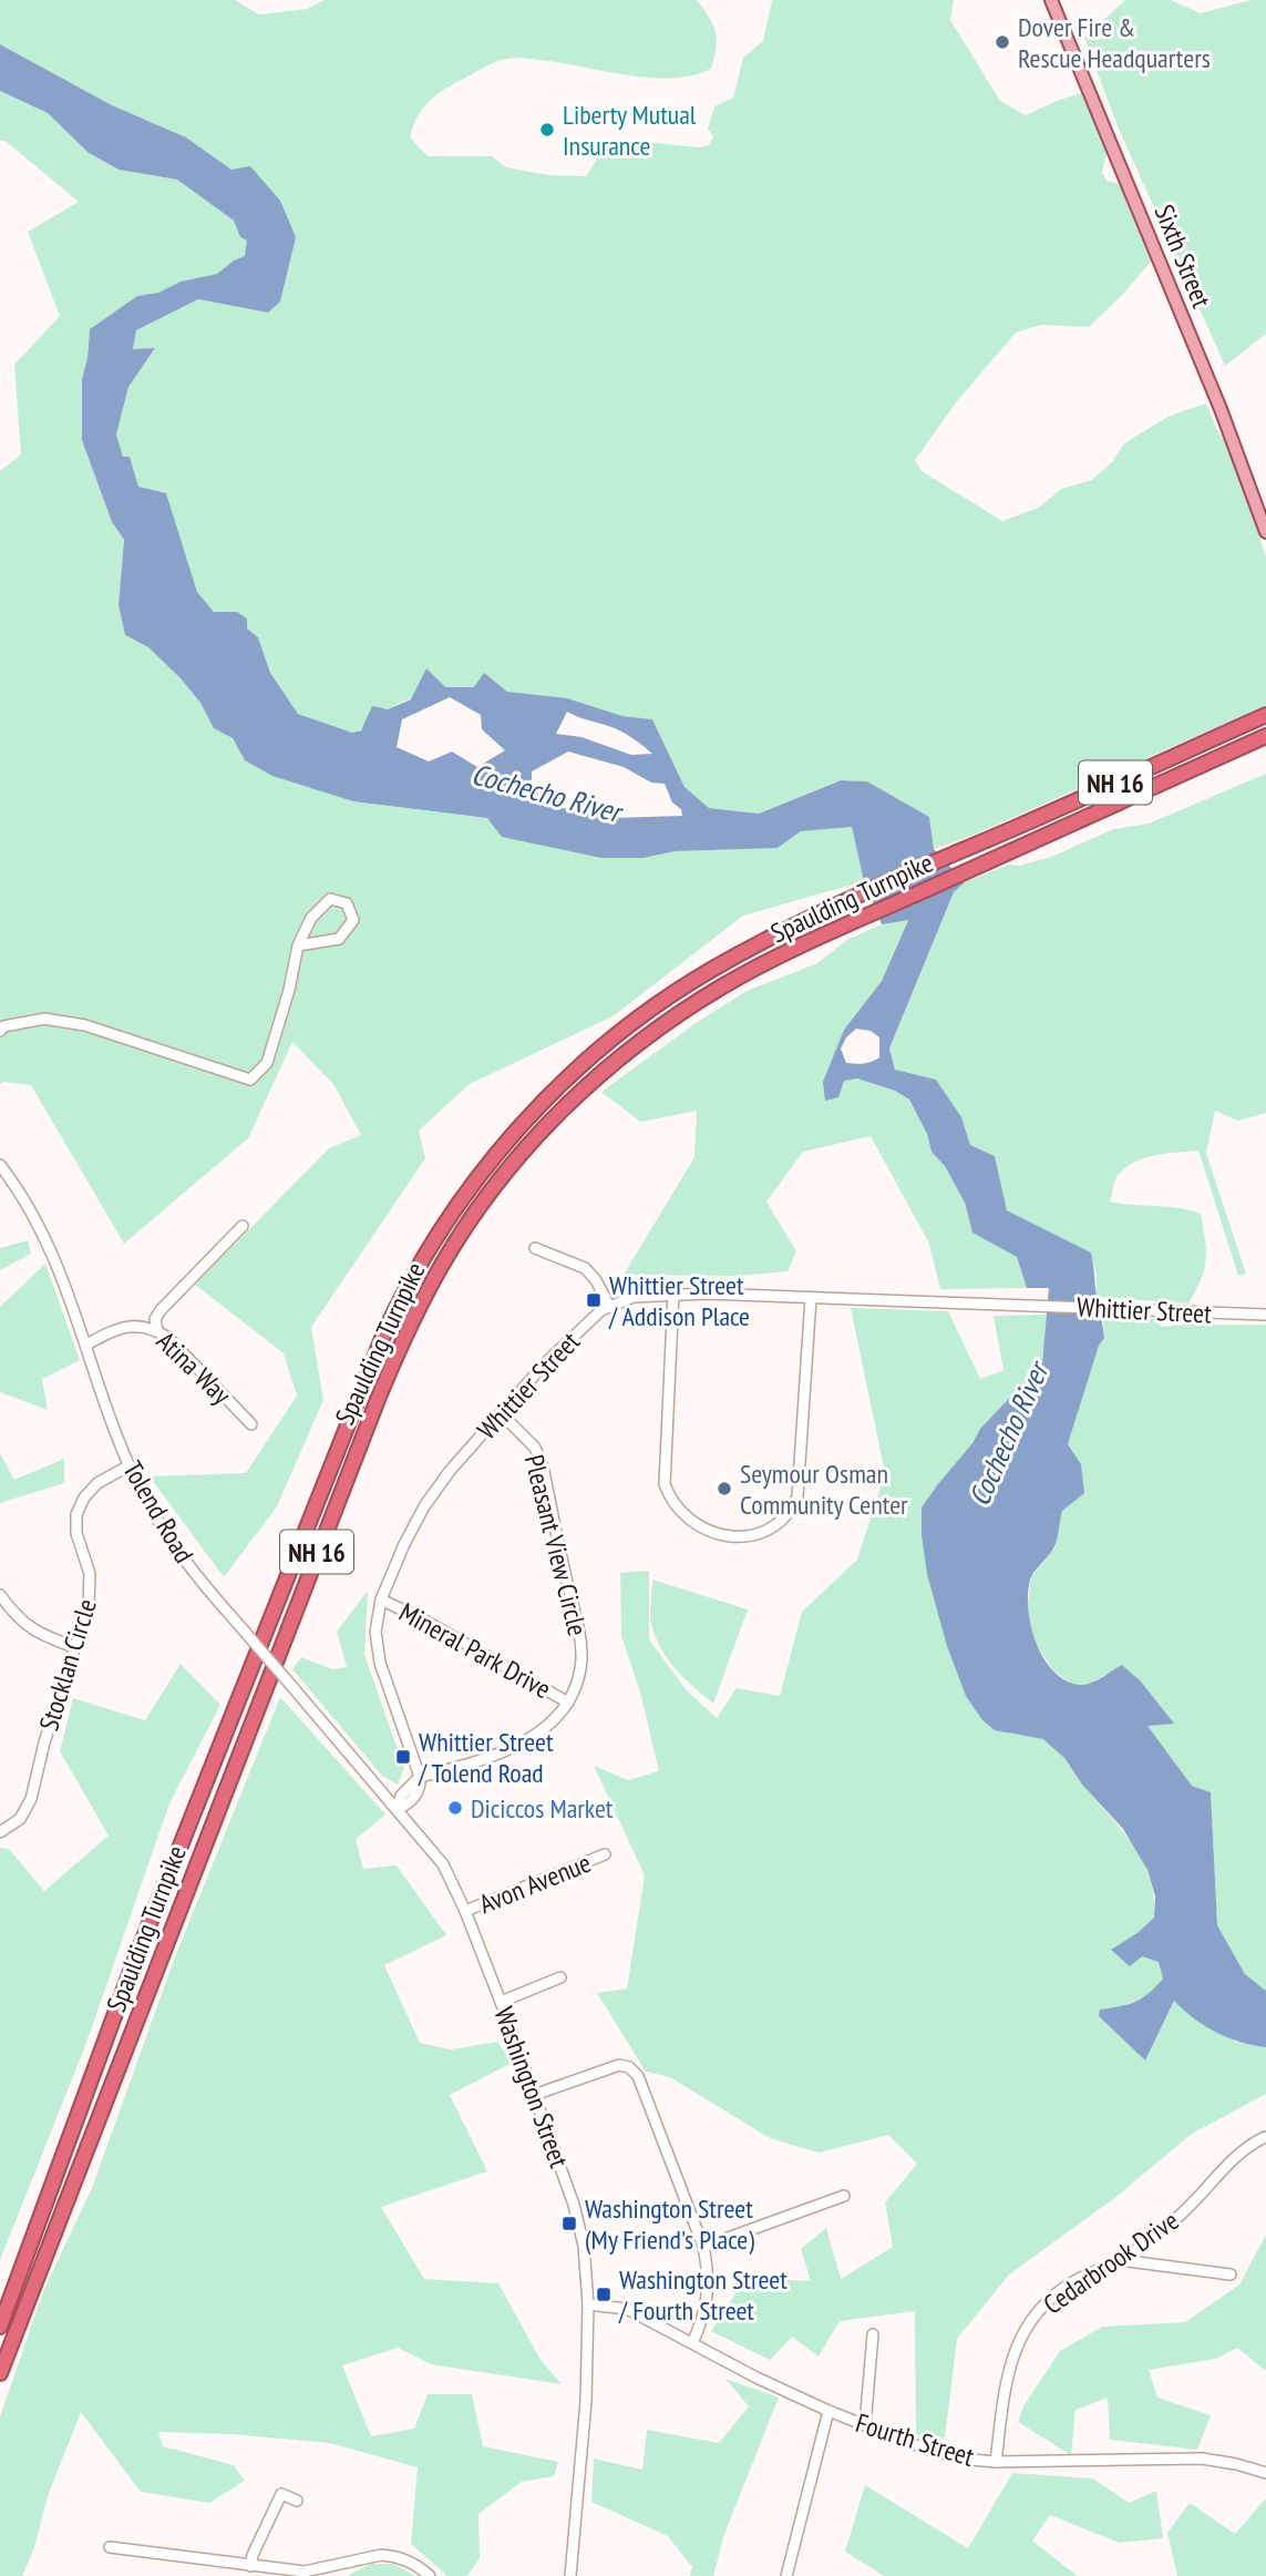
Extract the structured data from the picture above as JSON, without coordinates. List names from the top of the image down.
{
  "streets": {
    "highway": ["NH 16", "Spaulding Turnpike"],
    "main road": ["Sixth Street"],
    "street": [
      "Whittier Street",
      "Atina Way",
      "Tolend Road",
      "Pleasant View Circle",
      "Mineral Park Drive",
      "Stocklan Circle",
      "Avon Avenue",
      "Washington Street",
      "Cedarbrook Drive",
      "Fourth Street"
    ]
  },
  "crossings": [
    ["Whittier Street", "Pleasant View Circle"],
    ["Whittier Street", "Mineral Park Drive"],
    ["Atina Way", "Tolend Road"],
    ["Tolend Road", "Stocklan Circle"],
    ["Tolend Road", "Washington Street"],
    ["Pleasant View Circle", "Mineral Park Drive"],
    ["Avon Avenue", "Washington Street"],
    ["Washington Street", "Fourth Street"],
    ["Cedarbrook Drive", "Fourth Street"]
  ],
  "water": ["Cochecho River"],
  "places": {
    "other": [
      "Dover Fire & Rescue Headquarters",
      "Liberty Mutual Insurance",
      "Seymour Osman Community Center",
      "Diciccos Market"
    ],
    "transit": [
      "Whittier Street / Addison Place",
      "Whittier Street / Tolend Road",
      "Washington Street (My Friend's Place)",
      "Washington Street / Fourth Street"
    ]
  }
}
